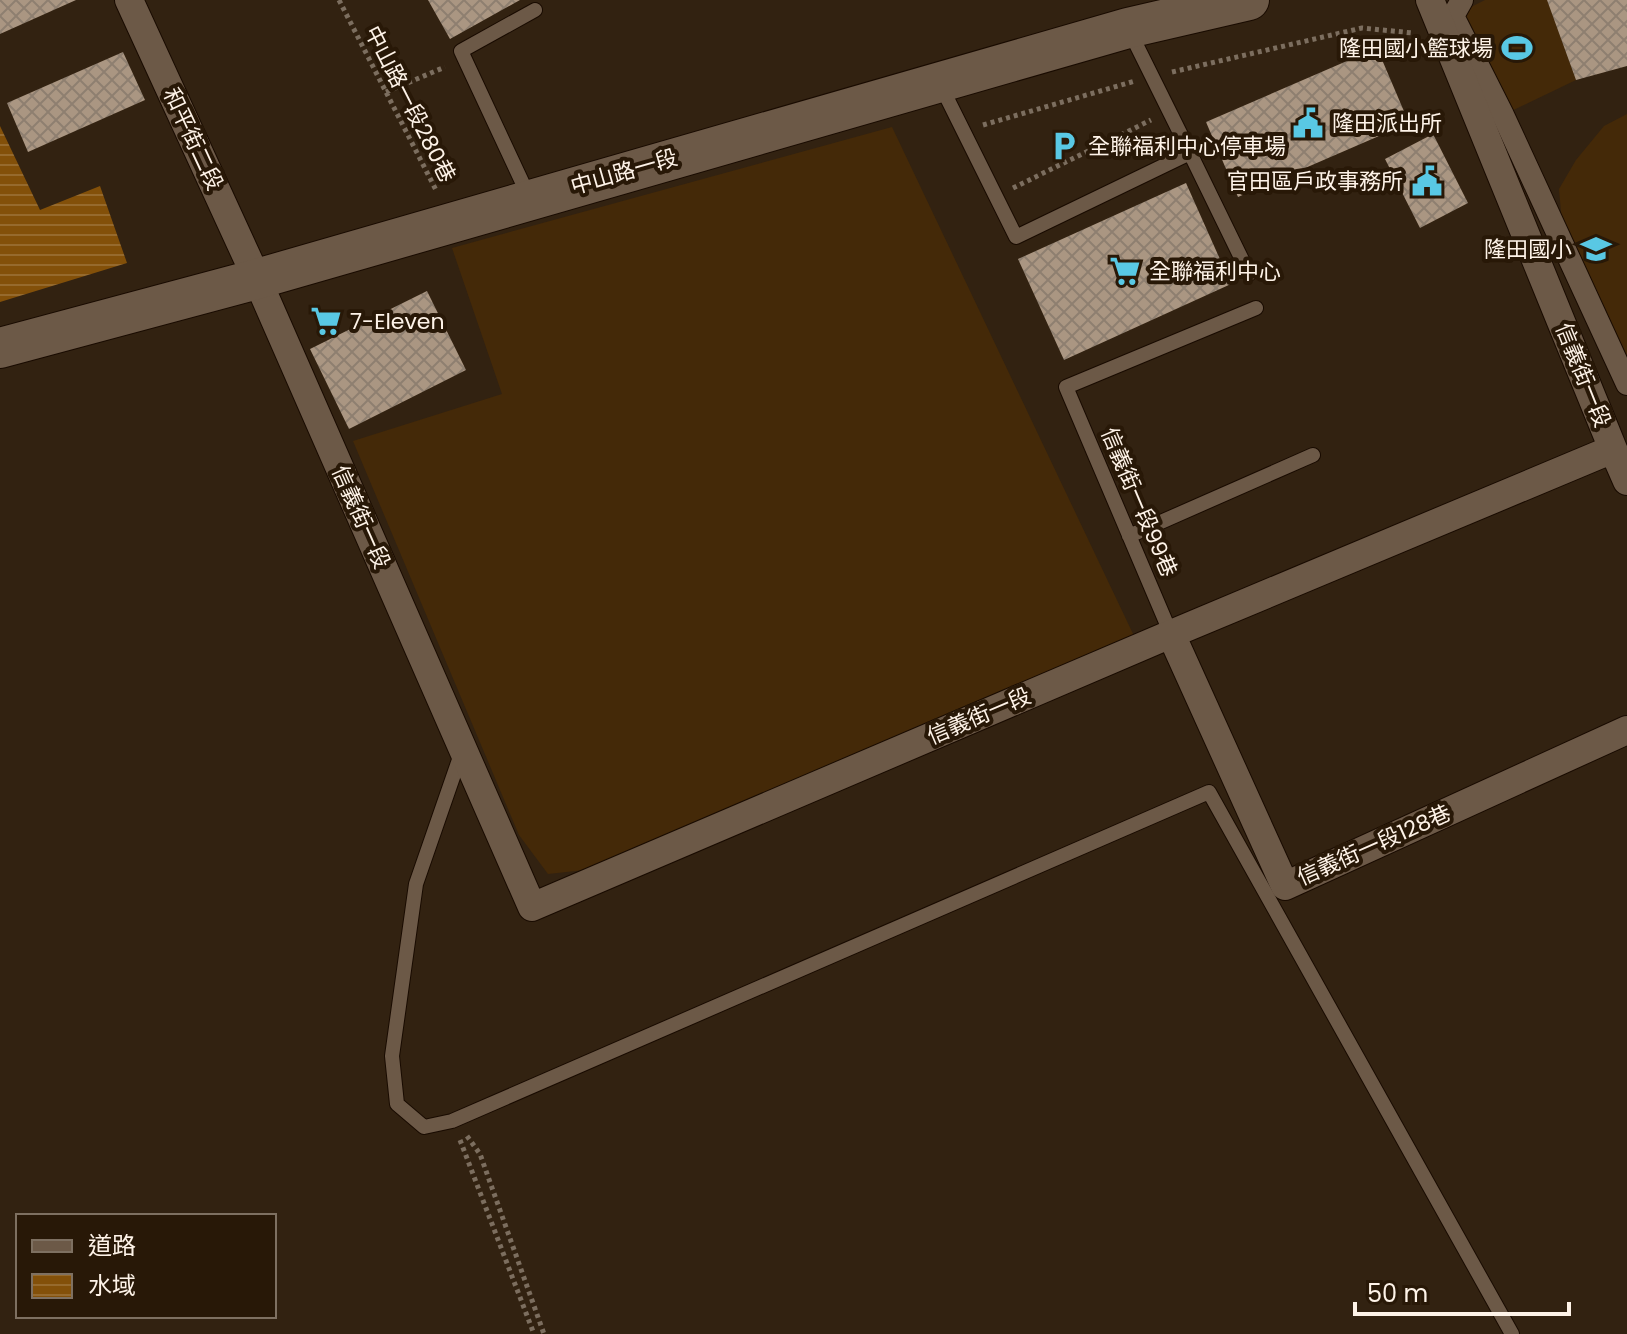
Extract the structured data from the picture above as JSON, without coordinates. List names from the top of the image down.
{
  "streets": {
    "main road": ["中山路一段"],
    "street": ["和平街二段", "信義街一段", "信義街一段128巷"],
    "lane": ["信義街一段99巷"],
    "path": ["中山路一段280巷"]
  },
  "crossings": [
    ["中山路一段280巷", "中山路一段"],
    ["和平街二段", "中山路一段"],
    ["和平街二段", "信義街一段"],
    ["中山路一段", "信義街一段"],
    ["信義街一段", "信義街一段99巷"],
    ["信義街一段", "信義街一段128巷"],
    ["信義街一段99巷", "信義街一段128巷"]
  ],
  "places": {
    "sports": ["隆田國小籃球場"],
    "public building": ["隆田派出所", "官田區戶政事務所"],
    "parking": ["全聯福利中心停車場"],
    "school or university": ["隆田國小"],
    "supermarket": ["全聯福利中心", "7-Eleven"]
  },
  "legend": ["道路", "水域"],
  "scale_bar": "50 m"
}
